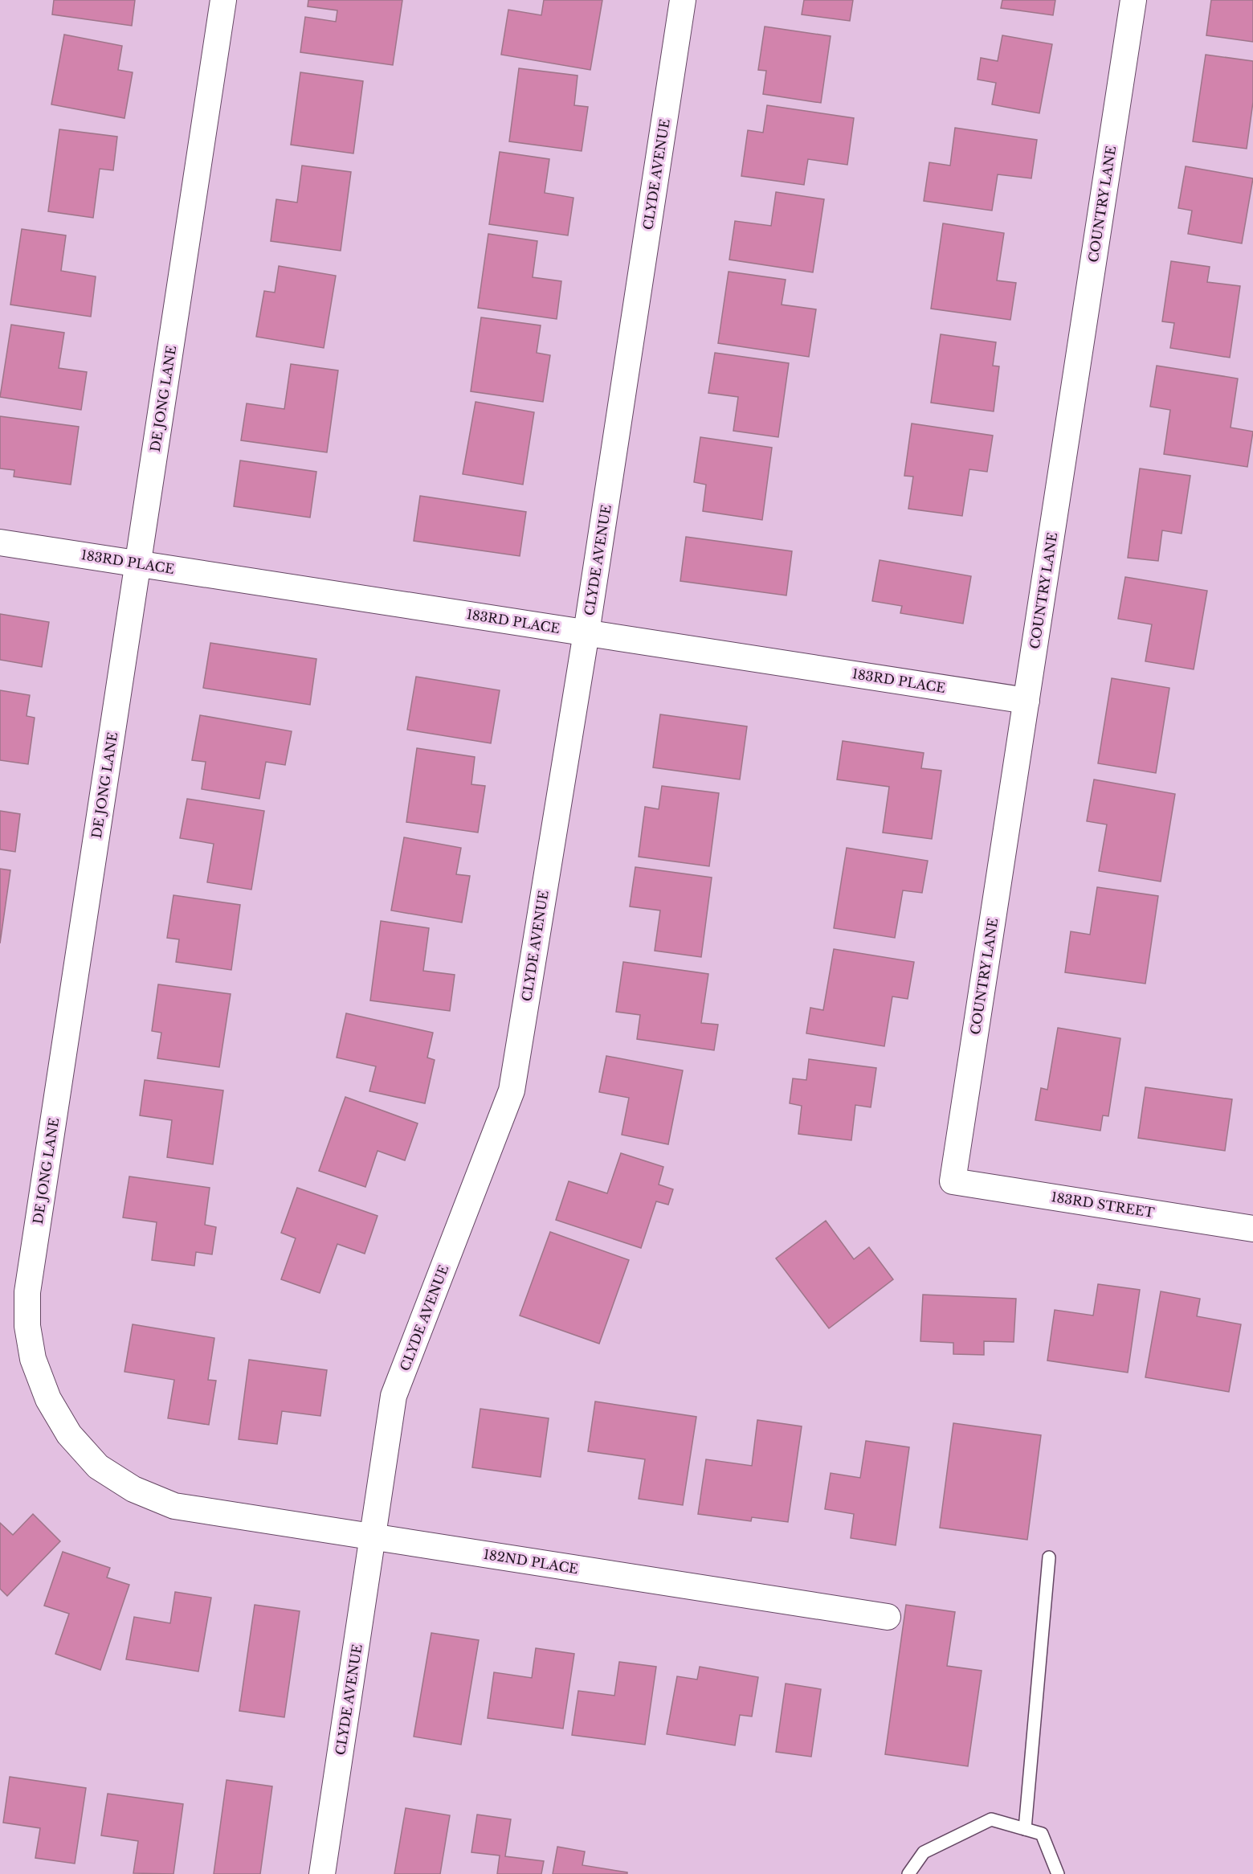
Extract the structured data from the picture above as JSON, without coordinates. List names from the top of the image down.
{
  "streets": {
    "street": [
      "CLYDE AVENUE",
      "COUNTRY LANE",
      "DE JONG LANE",
      "183RD PLACE",
      "183RD STREET",
      "182ND PLACE"
    ]
  },
  "crossings": [
    ["CLYDE AVENUE", "183RD PLACE"],
    ["CLYDE AVENUE", "182ND PLACE"],
    ["COUNTRY LANE", "183RD PLACE"],
    ["COUNTRY LANE", "183RD STREET"],
    ["DE JONG LANE", "183RD PLACE"],
    ["DE JONG LANE", "182ND PLACE"]
  ]
}
